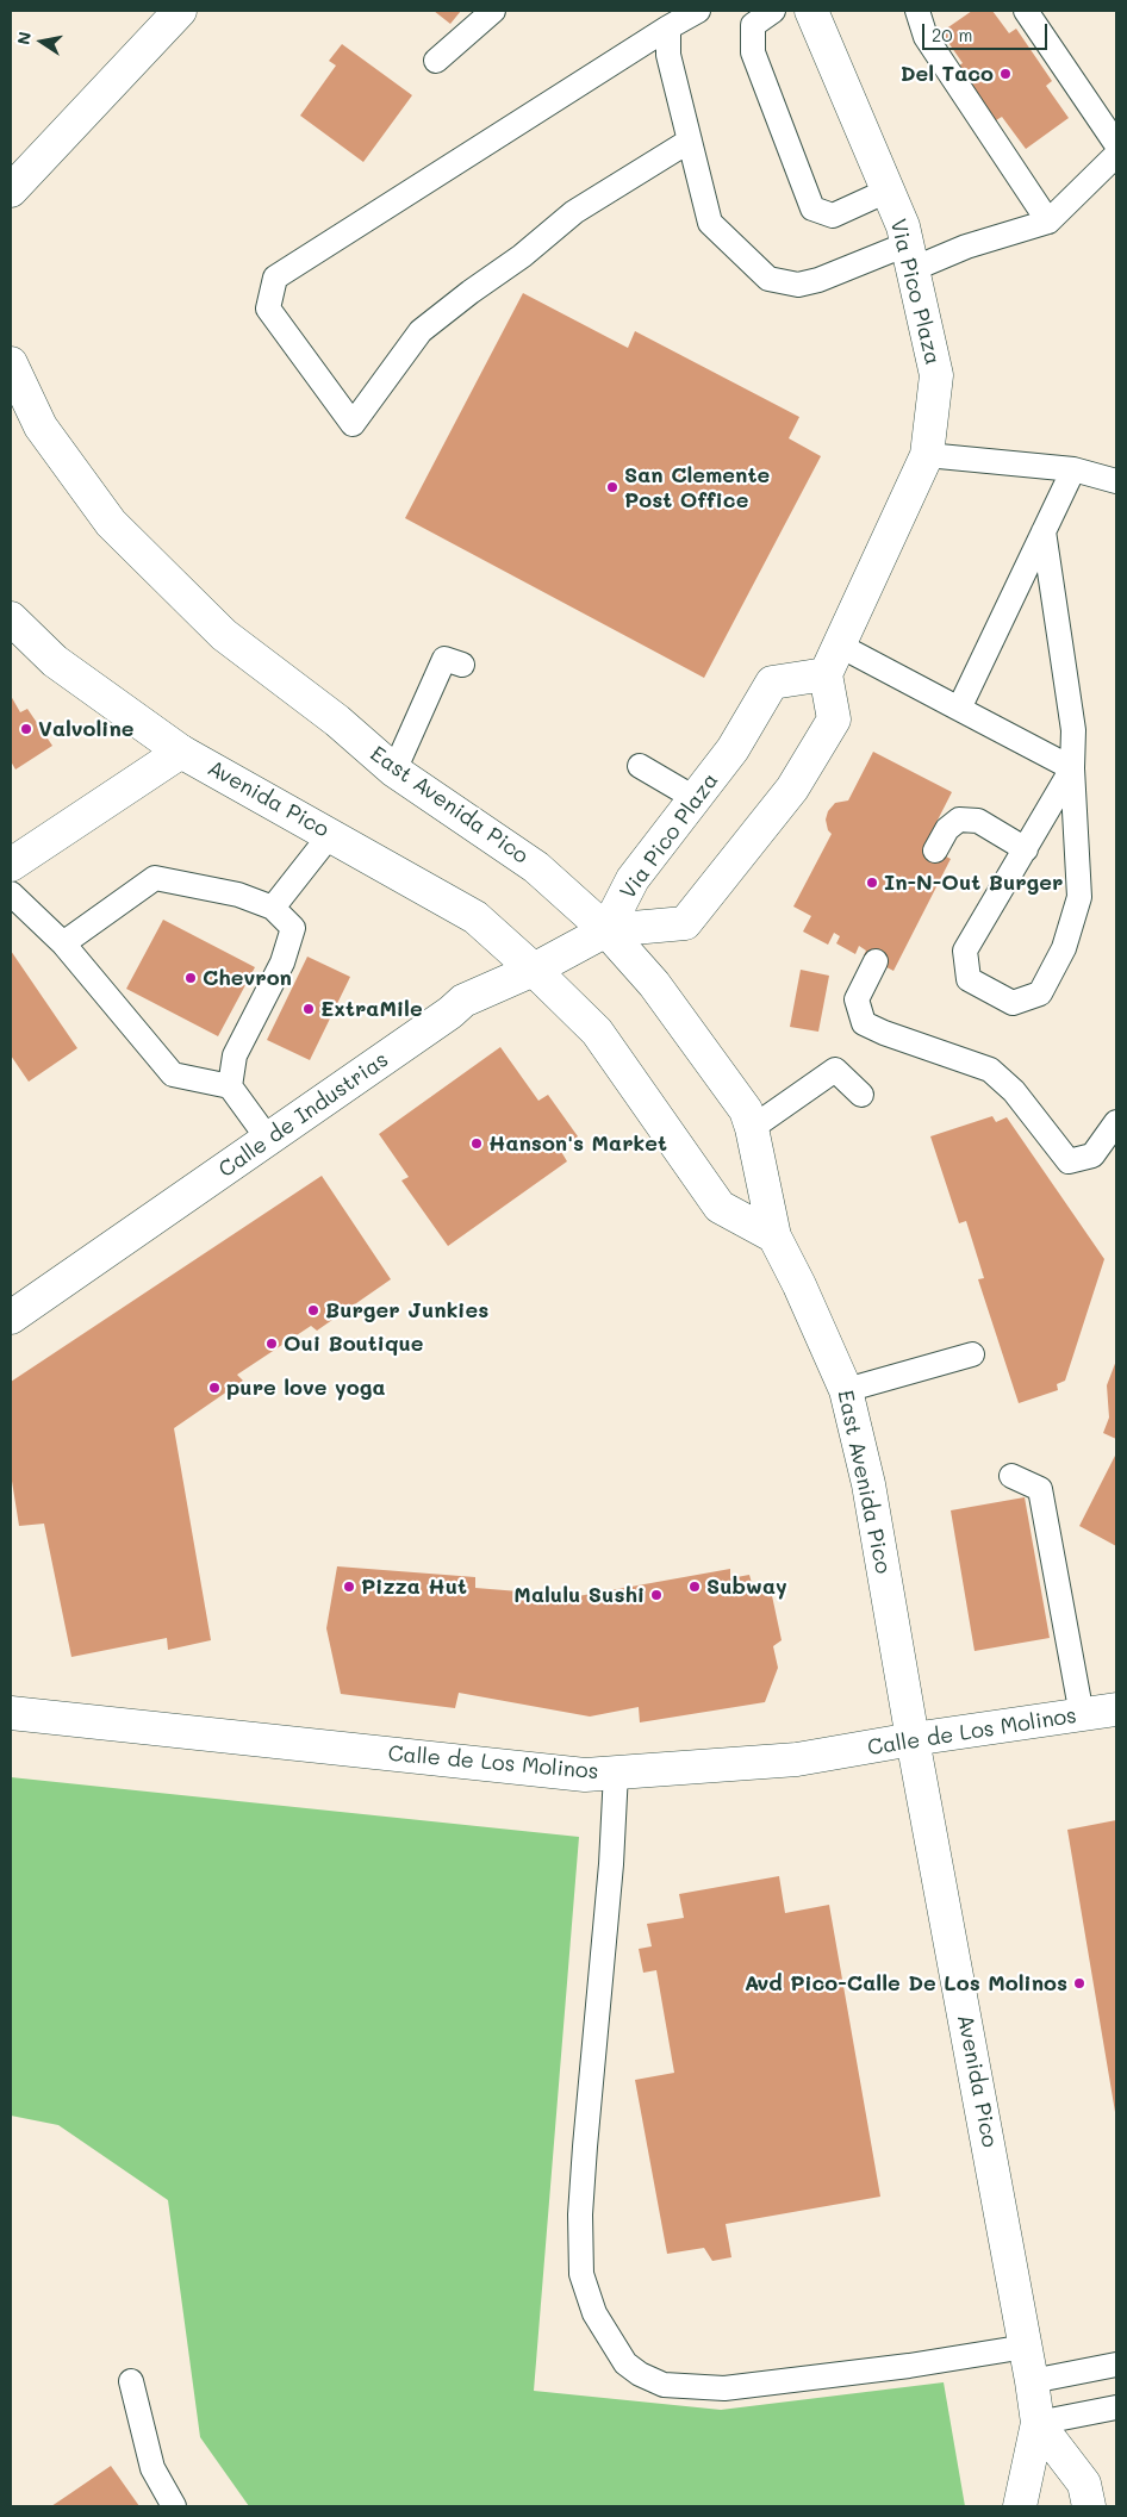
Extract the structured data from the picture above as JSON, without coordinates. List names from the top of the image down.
{
  "streets": {
    "main road": [
      "Via Pico Plaza",
      "Avenida Pico",
      "East Avenida Pico",
      "Calle de Industrias",
      "Calle de Los Molinos"
    ]
  },
  "crossings": [
    ["Via Pico Plaza", "East Avenida Pico"],
    ["Via Pico Plaza", "Calle de Industrias"],
    ["Avenida Pico", "East Avenida Pico"],
    ["Avenida Pico", "Calle de Industrias"],
    ["Avenida Pico", "Calle de Los Molinos"],
    ["East Avenida Pico", "Calle de Industrias"],
    ["East Avenida Pico", "Calle de Los Molinos"]
  ],
  "places": [
    "Del Taco",
    "San Clemente Post Office",
    "Valvoline",
    "In-N-Out Burger",
    "Chevron",
    "ExtraMile",
    "Hanson's Market",
    "Burger Junkies",
    "Oui Boutique",
    "pure love yoga",
    "Pizza Hut",
    "Subway",
    "Malulu Sushi",
    "Avd Pico-Calle De Los Molinos"
  ],
  "scale_bar": "20 m",
  "north": "left"
}
